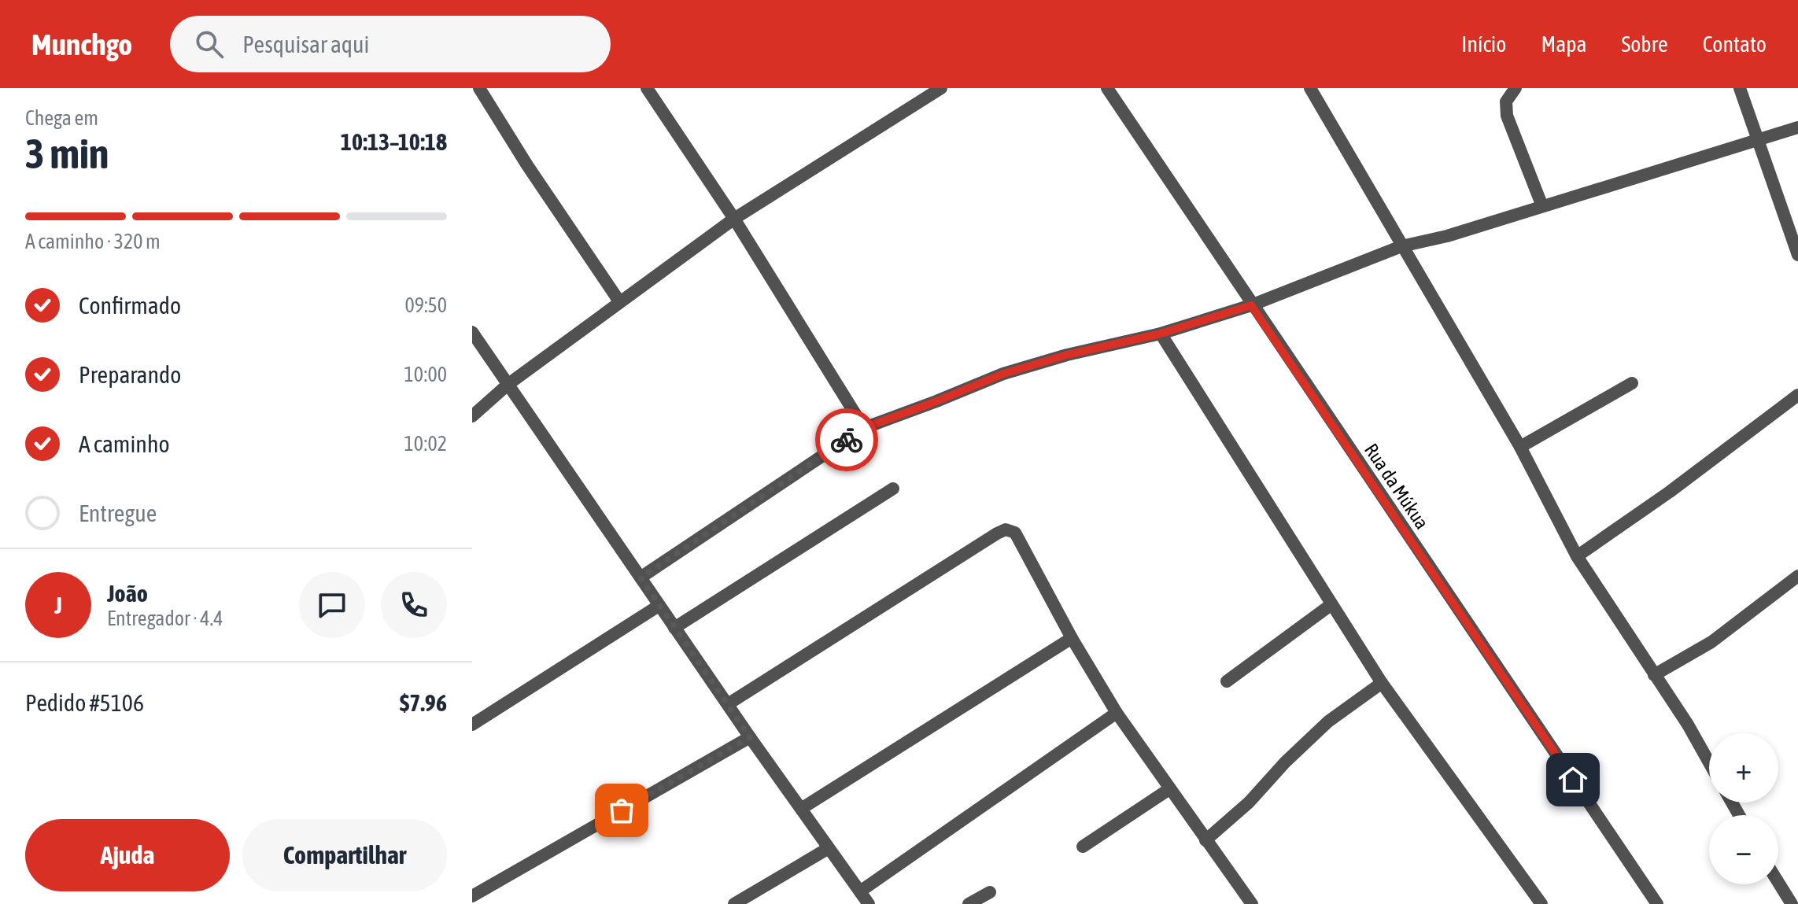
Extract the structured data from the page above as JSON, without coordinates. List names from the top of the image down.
{
  "streets": {
    "street": ["Rua da Múkua"]
  },
  "page": {
    "header": "Munchgo",
    "search": "Pesquisar aqui",
    "nav": [
      "Início",
      "Mapa",
      "Sobre",
      "Contato"
    ],
    "heading": ["3 min", "Chega em", "10:13–10:18"],
    "panel": [
      "João",
      "Entregador · 4.4",
      "Pedido #5106",
      "$7.96"
    ],
    "bar": "A caminho · 320 m",
    "list": [
      ["Confirmado", "09:50"],
      ["Preparando", "10:00"],
      ["A caminho", "10:02"],
      "Entregue"
    ],
    "round": "J",
    "map_buttons": ["+", "−"],
    "buttons": ["Ajuda", "Compartilhar"]
  }
}
